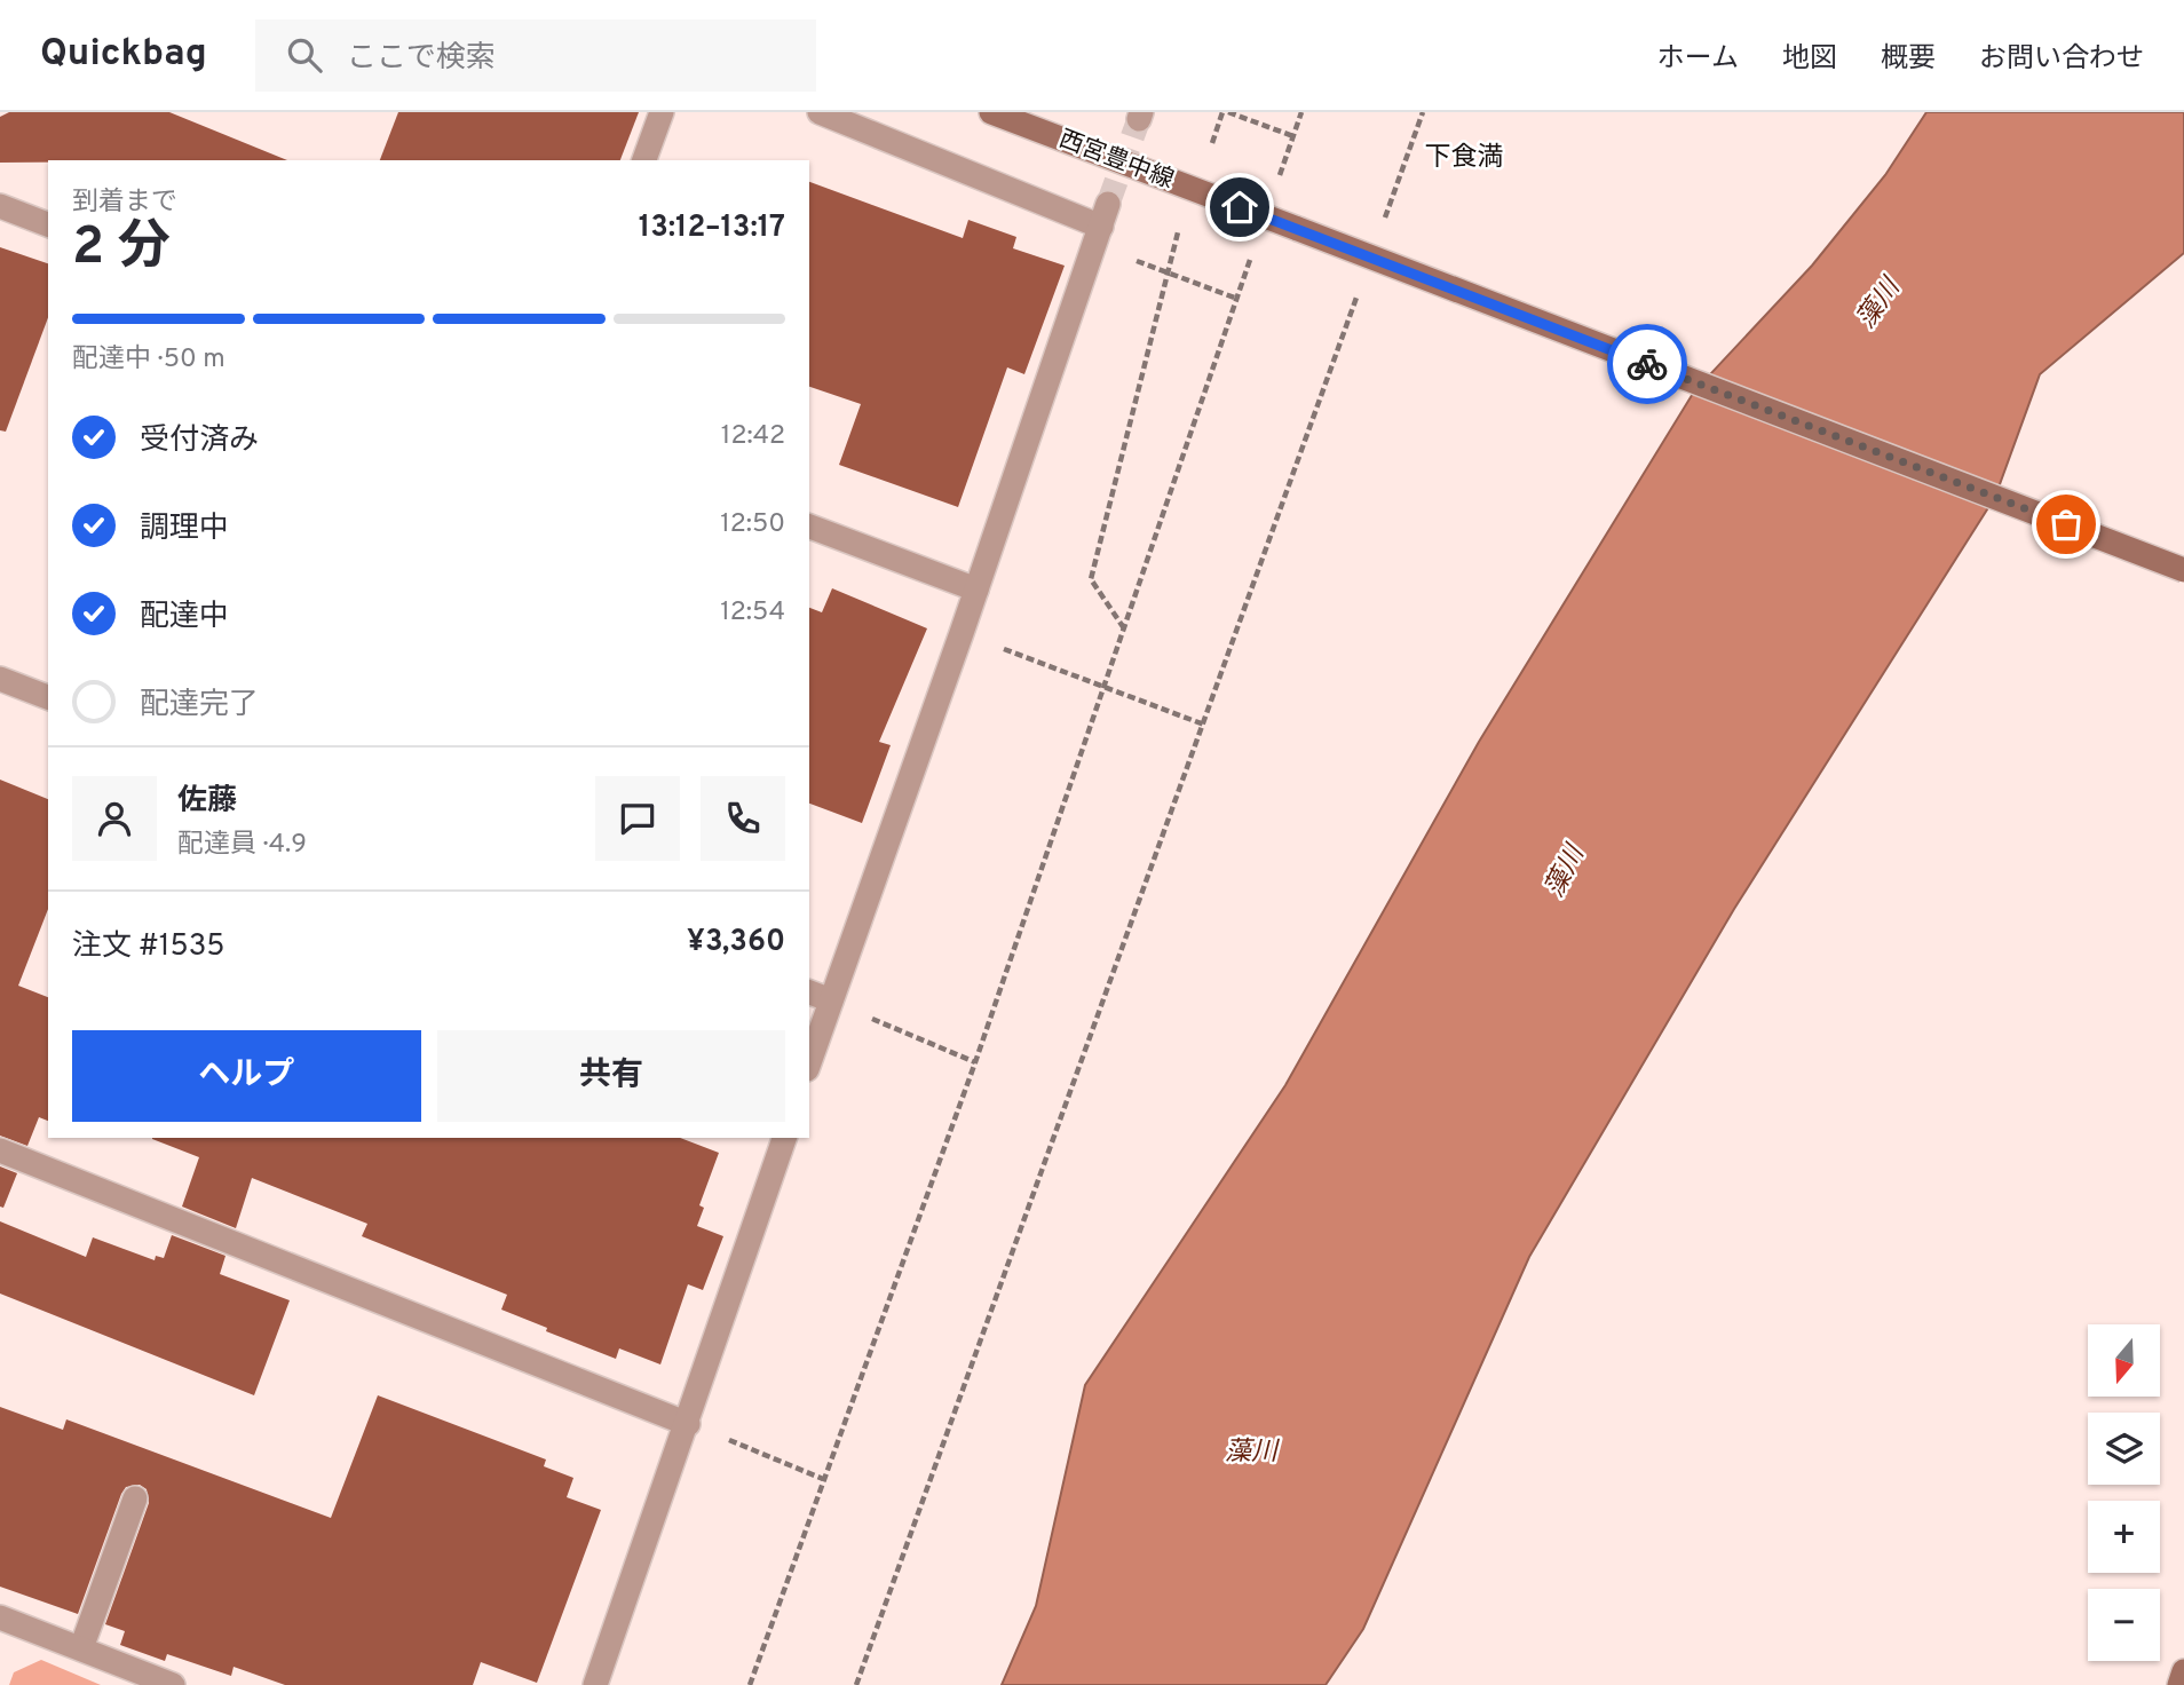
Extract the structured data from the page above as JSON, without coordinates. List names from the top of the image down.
{
  "streets": {
    "main road": ["西宮豊中線"]
  },
  "districts": ["下食満"],
  "water": ["藻川"],
  "north": "bottom",
  "page": {
    "header": "Quickbag",
    "search": "ここで検索",
    "nav": [
      "ホーム",
      "地図",
      "概要",
      "お問い合わせ"
    ],
    "heading": ["2 分", "到着まで", "13:12–13:17"],
    "panel": [
      "佐藤",
      "配達員 · 4.9",
      "注文 #1535",
      "¥3,360"
    ],
    "bar": "配達中 · 50 m",
    "list": [
      ["受付済み", "12:42"],
      ["調理中", "12:50"],
      ["配達中", "12:54"],
      "配達完了"
    ],
    "buttons": ["ヘルプ", "共有"],
    "map_buttons": ["+", "−"]
  }
}
